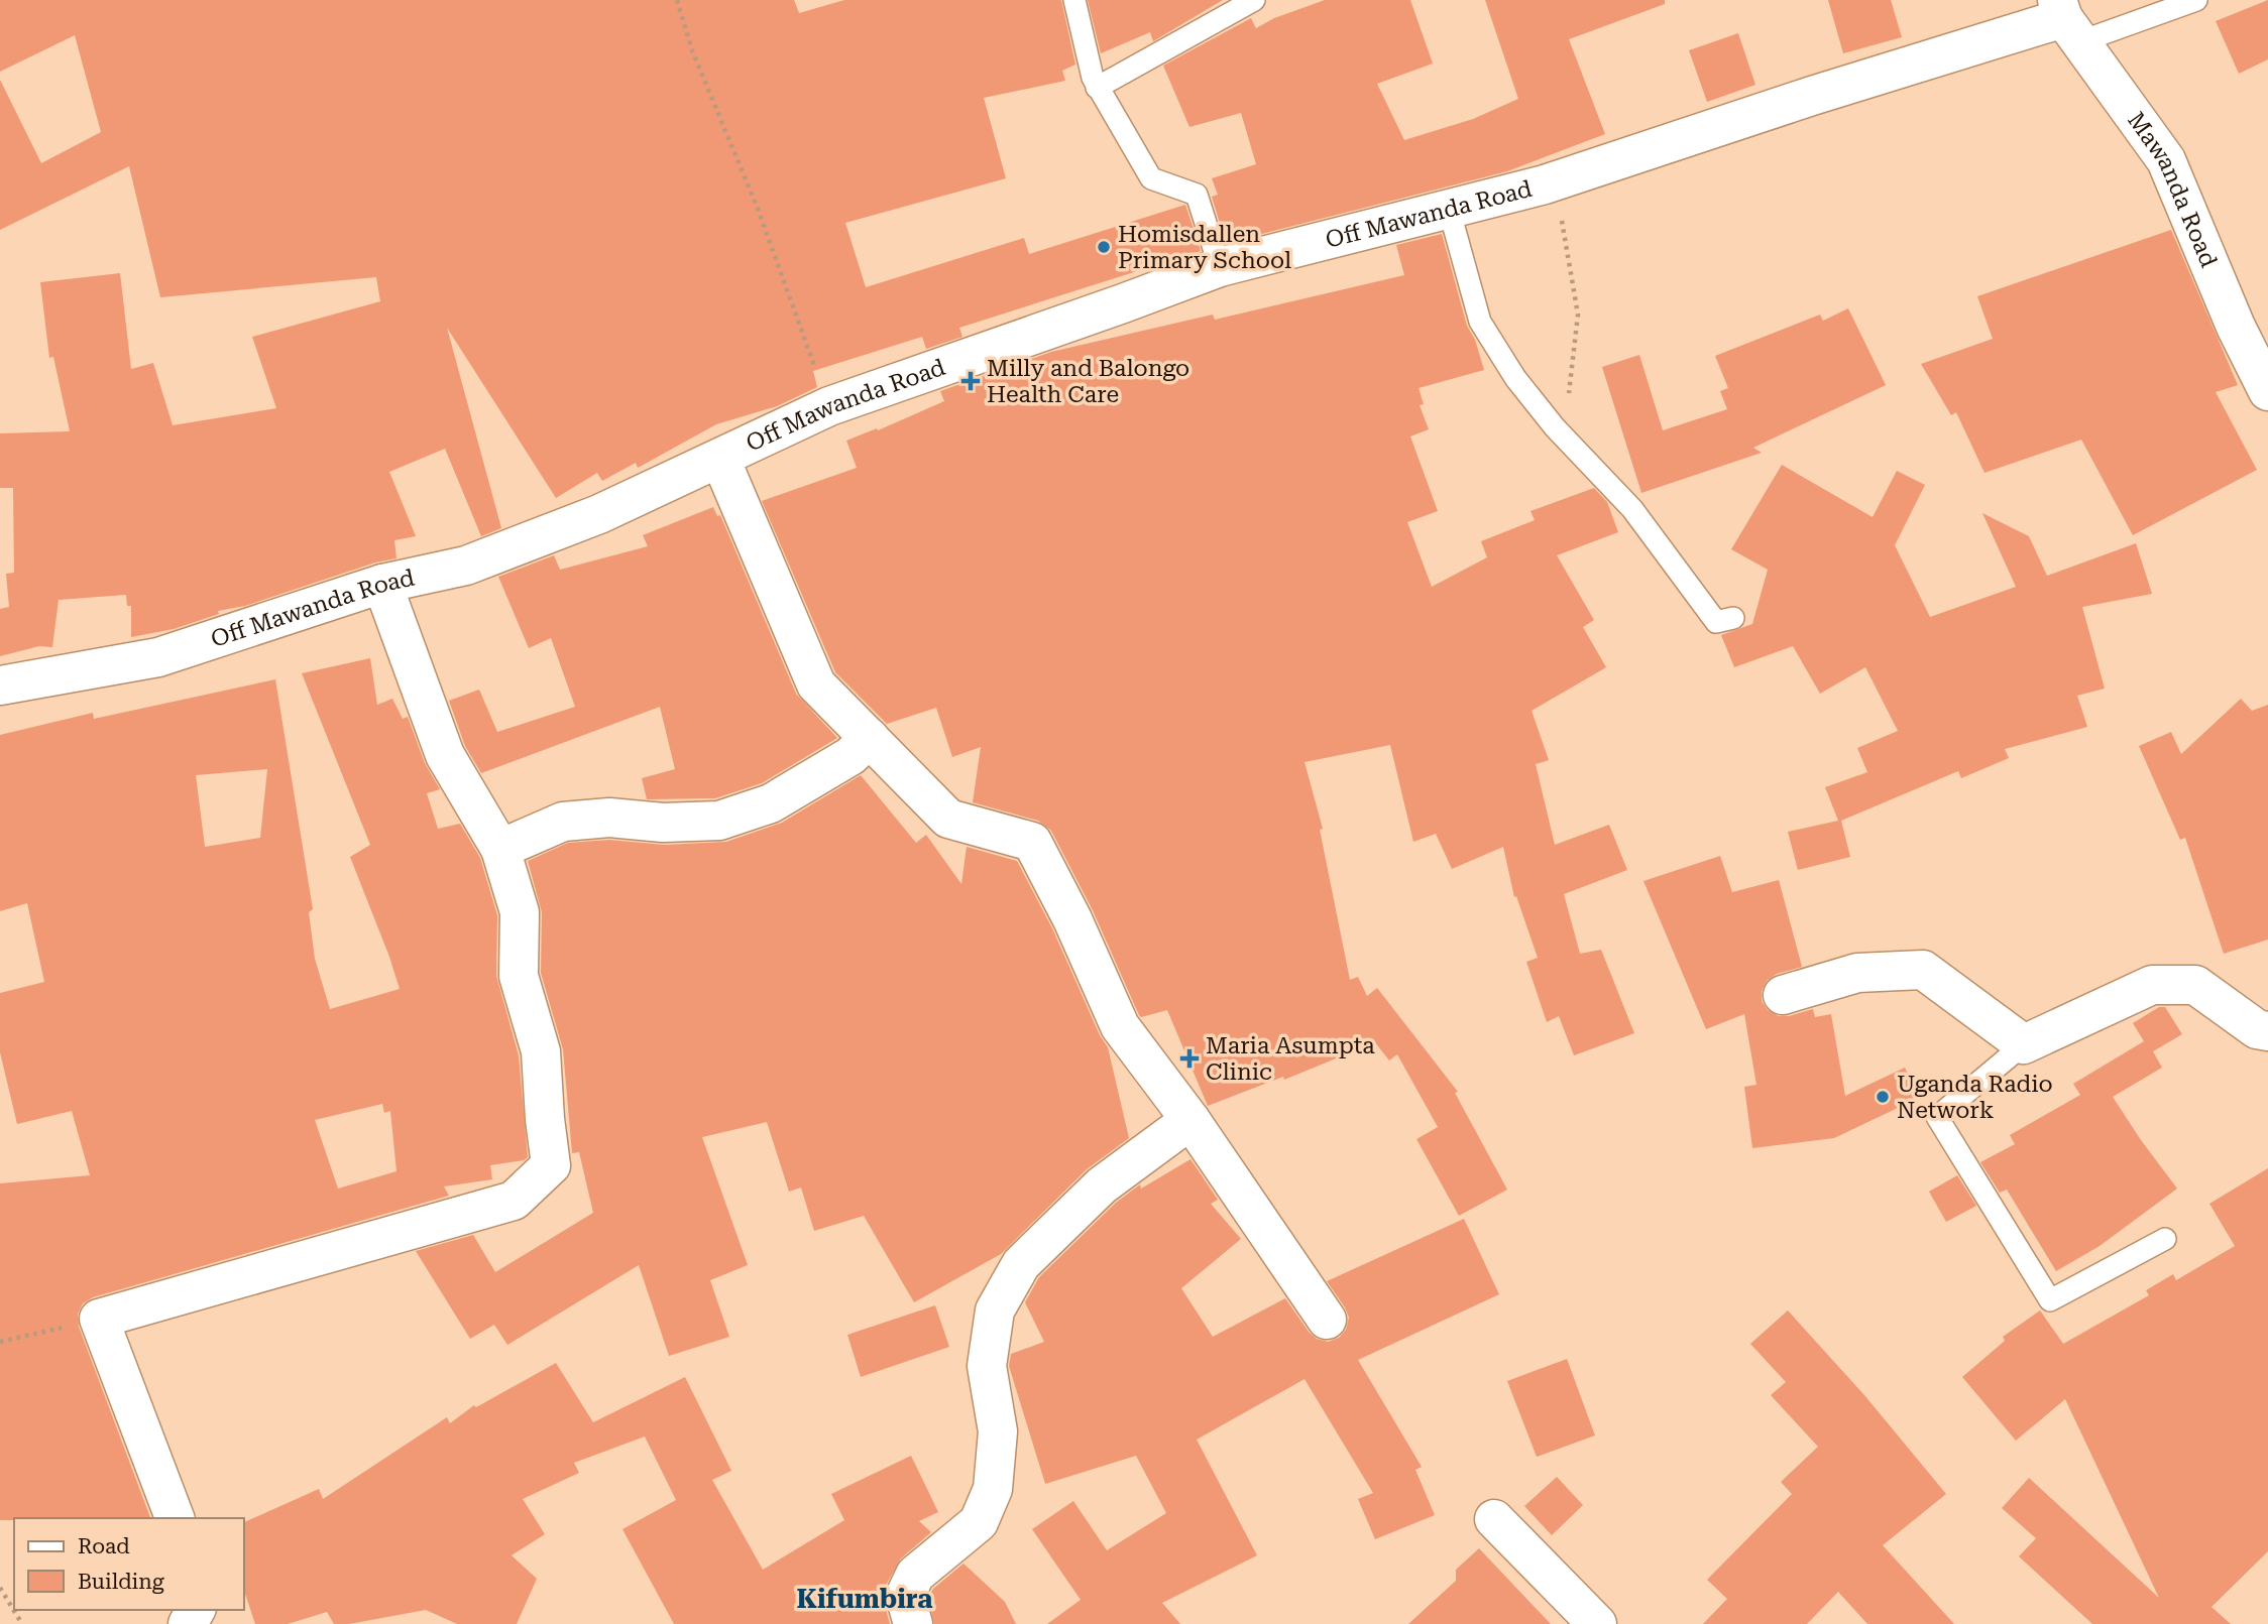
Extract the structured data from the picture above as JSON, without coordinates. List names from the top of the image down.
{
  "streets": {
    "street": ["Mawanda Road", "Off Mawanda Road"]
  },
  "crossings": [
    ["Mawanda Road", "Off Mawanda Road"]
  ],
  "districts": ["Kifumbira"],
  "places": {
    "other": ["Homisdallen Primary School", "Uganda Radio Network"],
    "health": ["Milly and Balongo Health Care", "Maria Asumpta Clinic"]
  },
  "legend": ["Road", "Building"]
}
